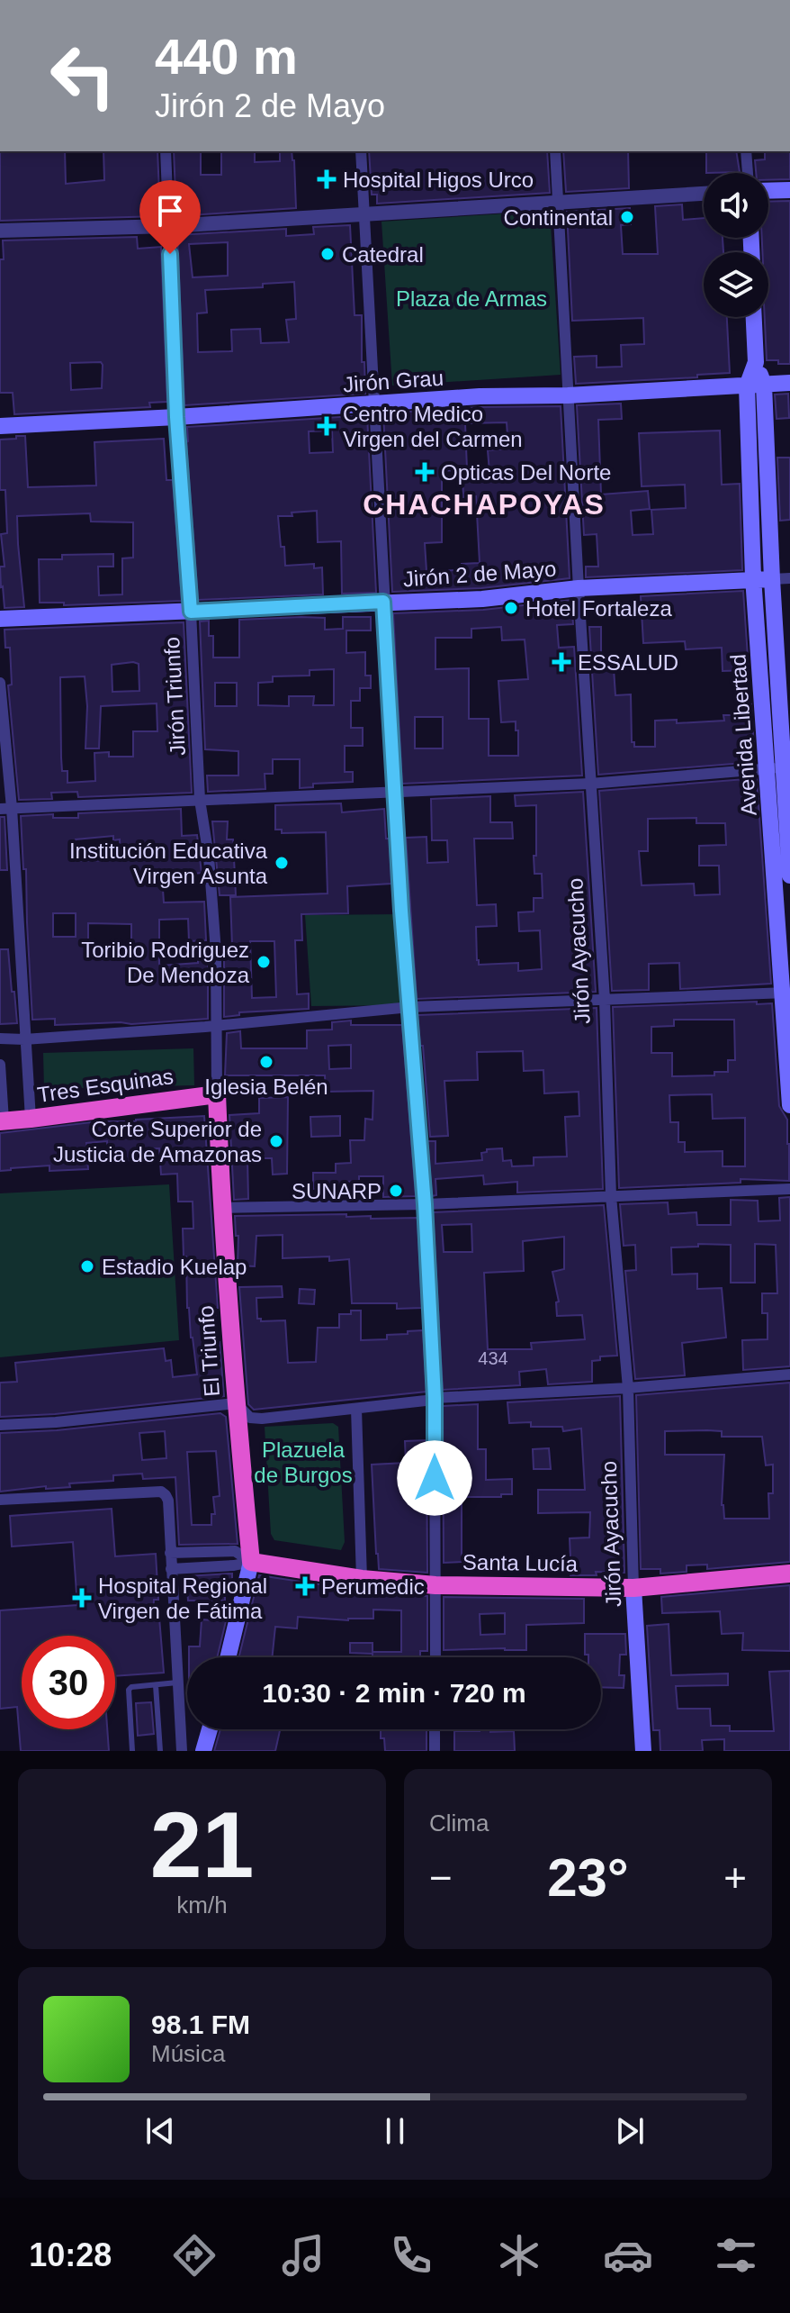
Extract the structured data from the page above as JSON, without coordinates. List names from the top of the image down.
{
  "streets": {
    "highway": ["Tres Esquinas", "El Triunfo", "Santa Lucía"],
    "main road": [
      "Jirón Grau",
      "Jirón 2 de Mayo",
      "Avenida Libertad",
      "Jirón Ayacucho"
    ],
    "street": ["Jirón Triunfo"]
  },
  "crossings": [
    ["Jirón Grau", "Jirón Triunfo"],
    ["Jirón Grau", "Avenida Libertad"],
    ["Jirón Grau", "Jirón Ayacucho"],
    ["Jirón 2 de Mayo", "Jirón Triunfo"],
    ["Jirón 2 de Mayo", "Avenida Libertad"],
    ["Jirón 2 de Mayo", "Jirón Ayacucho"],
    ["Jirón Triunfo", "El Triunfo"],
    ["Jirón Ayacucho", "Santa Lucía"],
    ["Tres Esquinas", "El Triunfo"],
    ["El Triunfo", "Santa Lucía"]
  ],
  "districts": ["CHACHAPOYAS"],
  "parks": ["Plaza de Armas", "Plazuela de Burgos"],
  "places": {
    "health": [
      "Hospital Higos Urco",
      "Centro Medico Virgen del Carmen",
      "Opticas Del Norte",
      "ESSALUD",
      "Perumedic",
      "Hospital Regional Virgen de Fátima"
    ],
    "other": [
      "Continental",
      "Catedral",
      "Hotel Fortaleza",
      "Institución Educativa Virgen Asunta",
      "Toribio Rodriguez De Mendoza",
      "Iglesia Belén",
      "Corte Superior de Justicia de Amazonas",
      "SUNARP",
      "Estadio Kuelap"
    ]
  },
  "house_numbers": ["434"],
  "page": {
    "turn": ["440 m", "Jirón 2 de Mayo"],
    "limit": "30",
    "trip": "10:30 · 2 min · 720 m",
    "tile": [
      ["21", "km/h"],
      "Clima"
    ],
    "heat": ["−", "23°", "+"],
    "song": ["98.1 FM", "Música"],
    "tabs": "10:28"
  }
}
